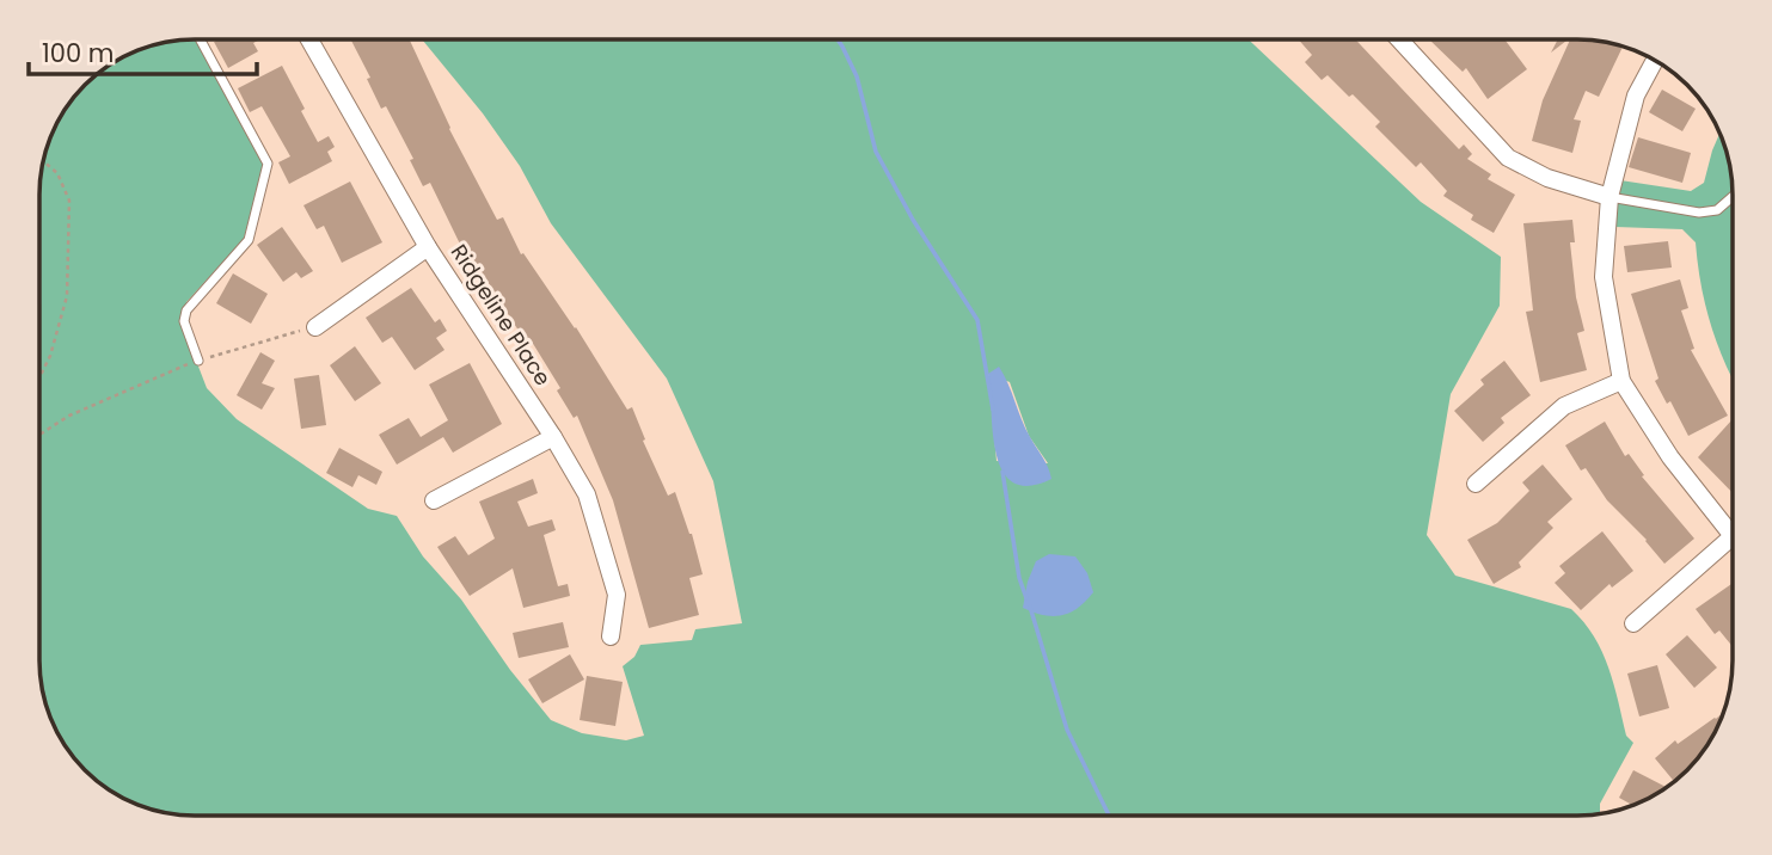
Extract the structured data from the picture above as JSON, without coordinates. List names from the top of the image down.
{
  "streets": {
    "street": ["Ridgeline Place"]
  },
  "scale_bar": "100 m"
}
